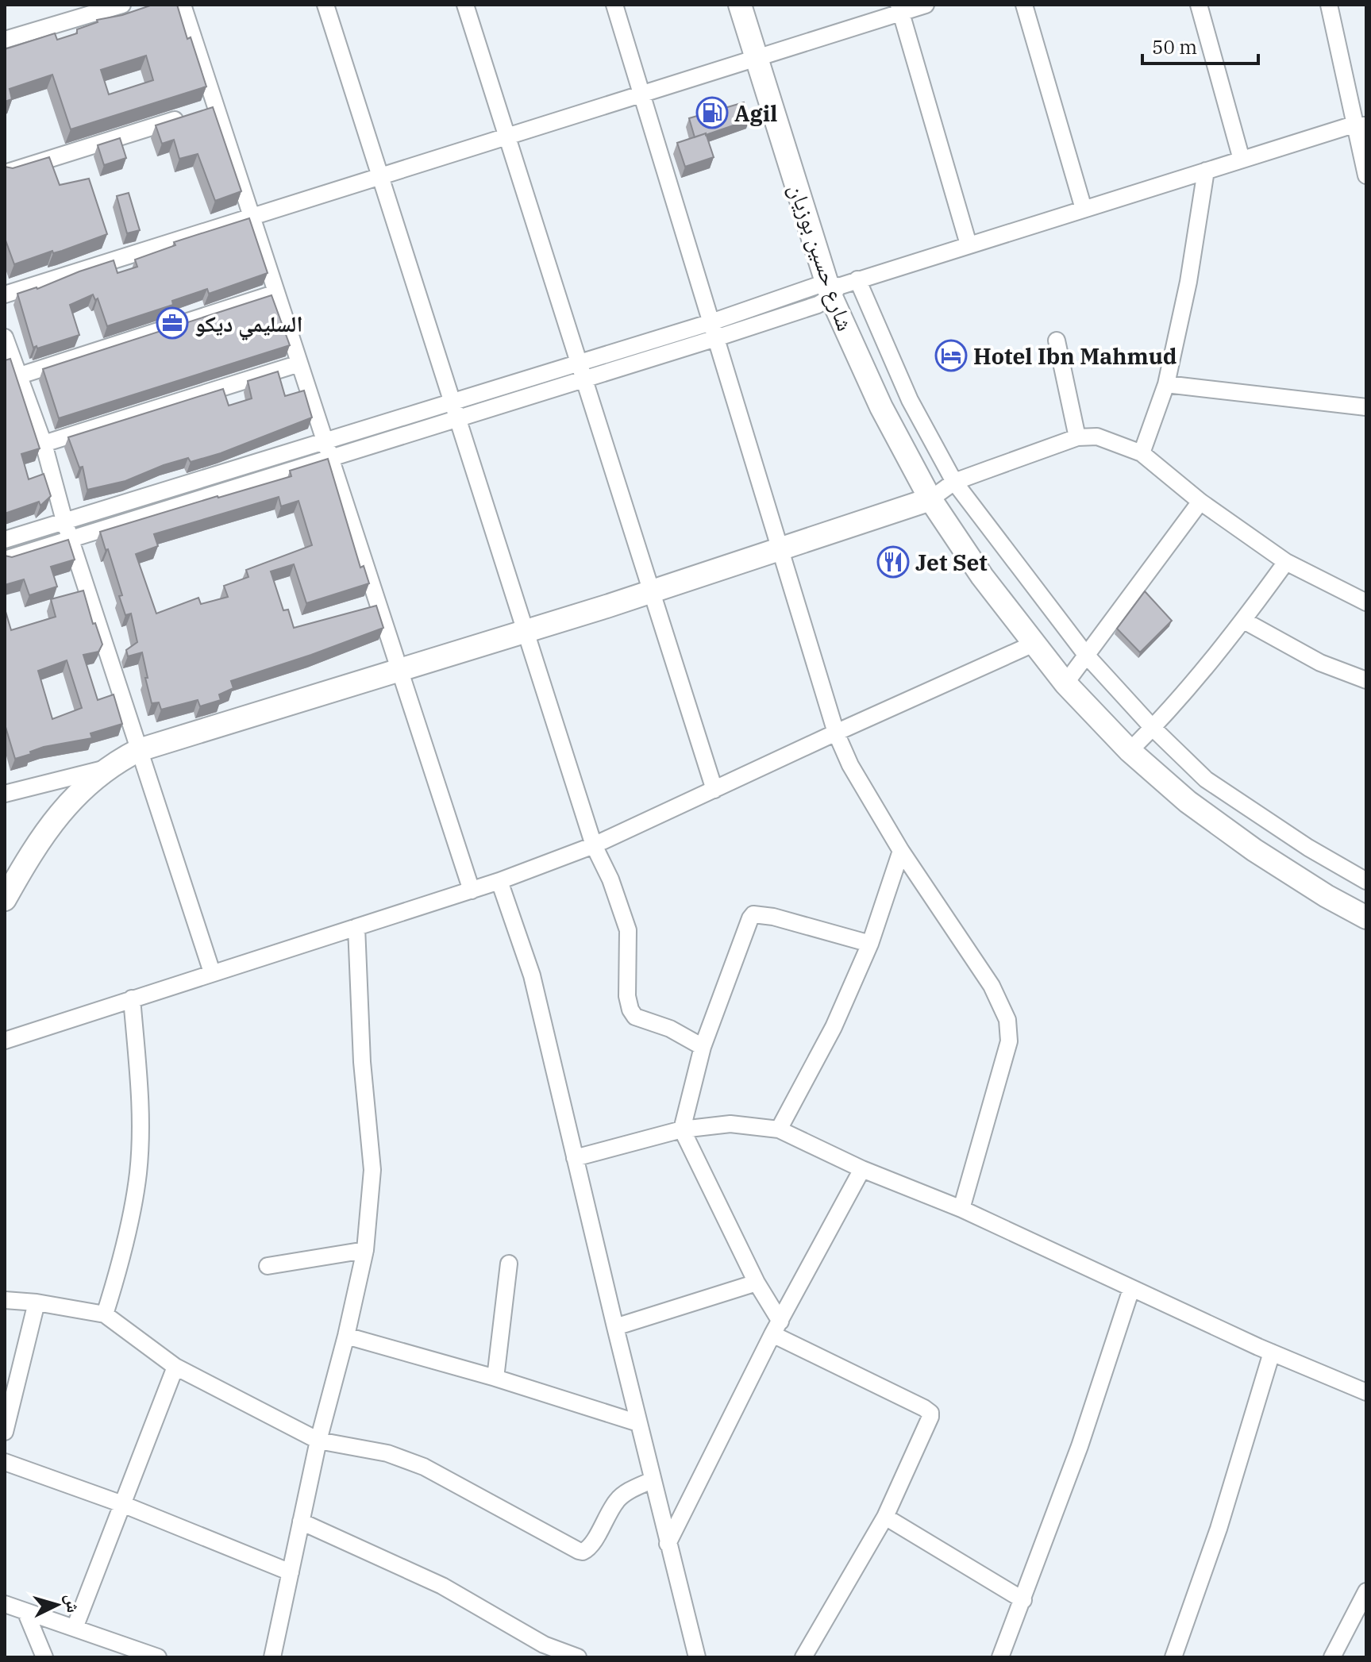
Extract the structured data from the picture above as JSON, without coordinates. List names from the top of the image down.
{
  "streets": {
    "main road": ["شارع حسين بوزيان"]
  },
  "places": {
    "fuel station": ["Agil"],
    "office": ["السليمي ديكو"],
    "hotel": ["Hotel Ibn Mahmud"],
    "restaurant": ["Jet Set"]
  },
  "scale_bar": "50 m",
  "north": "right"
}
